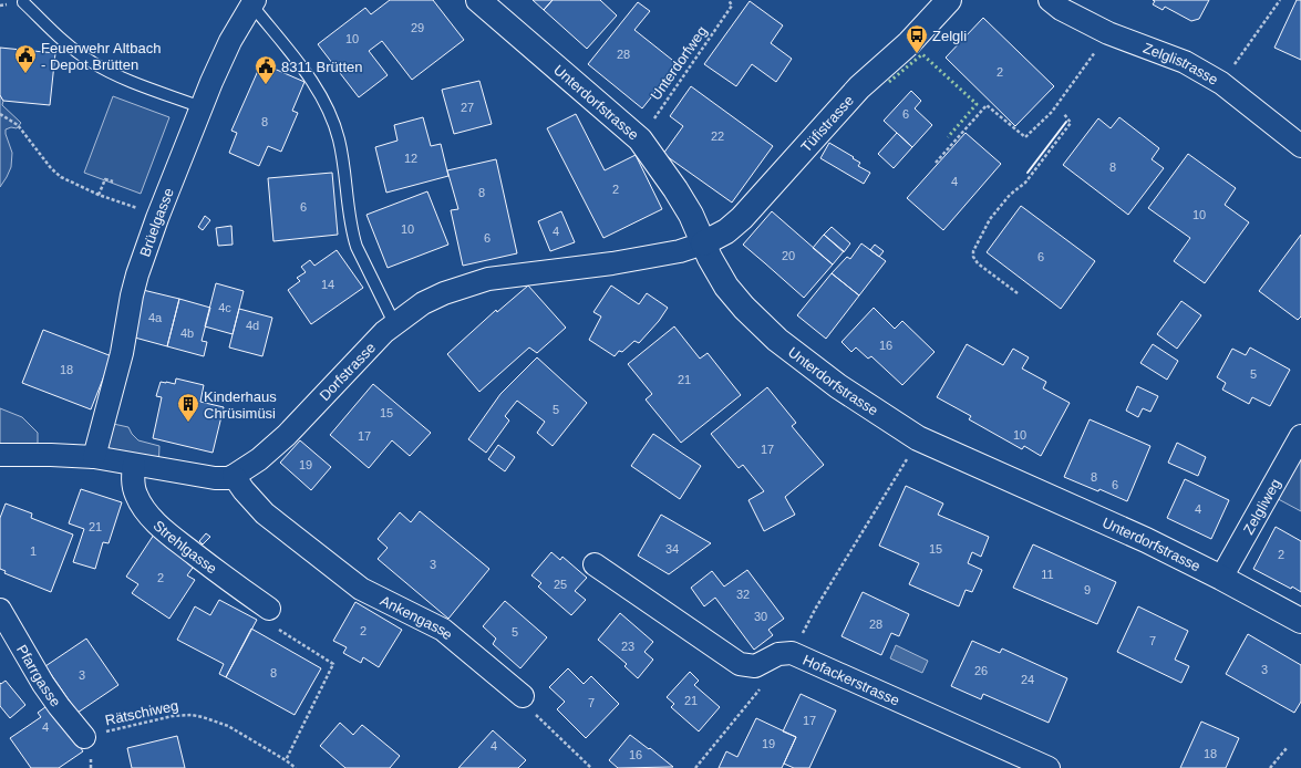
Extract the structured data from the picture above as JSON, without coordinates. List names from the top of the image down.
{
  "streets": {
    "street": [
      "Zelglistrasse",
      "Unterdorfstrasse",
      "Tüfistrasse",
      "Brüelgasse",
      "Dorfstrasse",
      "Zelgliweg",
      "Strehlgasse",
      "Ankengasse",
      "Pfarrgasse",
      "Hofackerstrasse"
    ],
    "path": ["Unterdorfweg", "Rätschiweg"]
  },
  "crossings": [
    ["Unterdorfweg", "Unterdorfstrasse"],
    ["Unterdorfstrasse", "Tüfistrasse"],
    ["Unterdorfstrasse", "Dorfstrasse"],
    ["Unterdorfstrasse", "Zelgliweg"],
    ["Tüfistrasse", "Dorfstrasse"],
    ["Brüelgasse", "Dorfstrasse"],
    ["Dorfstrasse", "Strehlgasse"],
    ["Dorfstrasse", "Ankengasse"],
    ["Pfarrgasse", "Rätschiweg"]
  ],
  "places": {
    "bus stop": ["Zelgli"],
    "public building": ["Feuerwehr Altbach - Depot Brütten", "8311 Brütten"],
    "building": ["Kinderhaus Chrüsimüsi"]
  },
  "house_numbers": [
    "29",
    "10",
    "28",
    "2",
    "27",
    "6",
    "8",
    "22",
    "12",
    "8",
    "4",
    "2",
    "8",
    "6",
    "10",
    "10",
    "4",
    "6",
    "20",
    "6",
    "14",
    "4c",
    "4a",
    "4d",
    "4b",
    "16",
    "18",
    "5",
    "21",
    "5",
    "15",
    "10",
    "17",
    "17",
    "19",
    "8",
    "6",
    "4",
    "21",
    "34",
    "15",
    "1",
    "2",
    "3",
    "11",
    "2",
    "25",
    "9",
    "32",
    "30",
    "28",
    "2",
    "5",
    "7",
    "23",
    "3",
    "26",
    "8",
    "3",
    "24",
    "21",
    "7",
    "17",
    "4",
    "19",
    "4",
    "18",
    "16"
  ]
}
